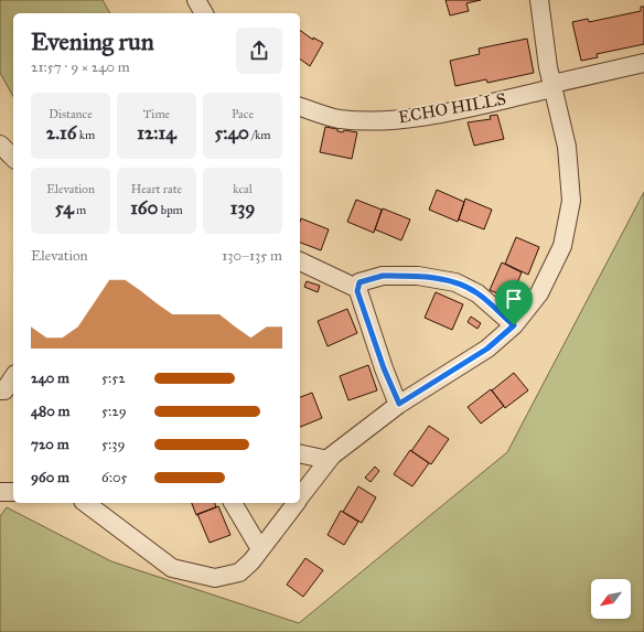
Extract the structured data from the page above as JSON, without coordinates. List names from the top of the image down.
{
  "streets": {
    "street": ["ECHO HILLS"]
  },
  "north": "bottom left",
  "page": {
    "heading": ["Evening run", "21:57 · 9 × 240 m"],
    "stats": [
      ["Distance", "2.16 km"],
      ["Time", "12:14"],
      ["Pace", "5:40 /km"],
      ["Elevation", "54 m"],
      ["Heart rate", "160 bpm"],
      ["kcal", "139"]
    ],
    "chart": ["Elevation", "130–135 m"],
    "list": [
      {
        "name": "240 m",
        "note": "5:52"
      },
      {
        "name": "480 m",
        "note": "5:29"
      },
      {
        "name": "720 m",
        "note": "5:39"
      },
      {
        "name": "960 m",
        "note": "6:05"
      }
    ]
  }
}
